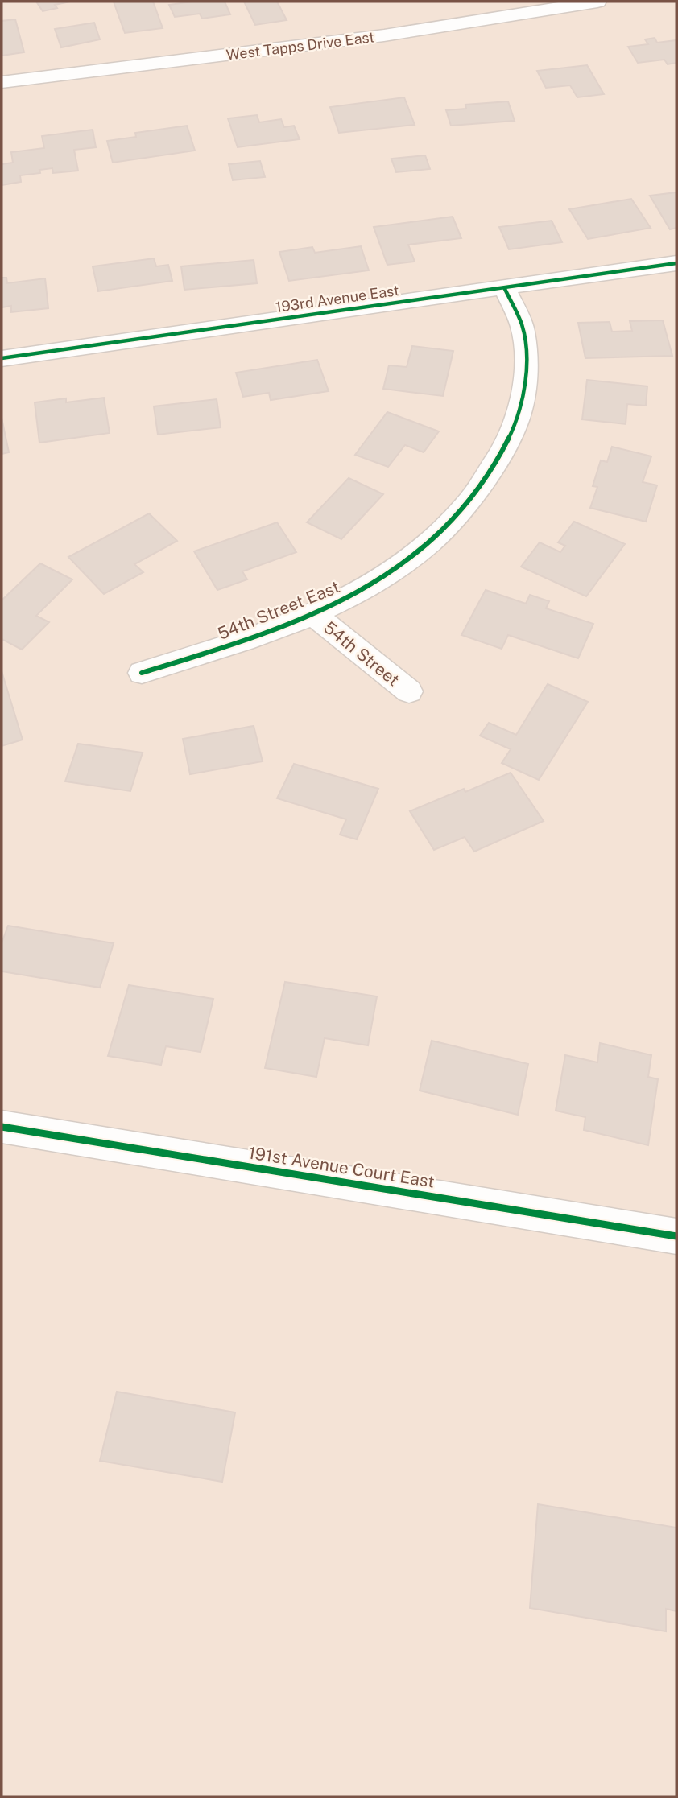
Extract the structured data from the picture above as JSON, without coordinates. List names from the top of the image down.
{
  "streets": {
    "street": [
      "West Tapps Drive East",
      "193rd Avenue East",
      "54th Street East",
      "54th Street",
      "191st Avenue Court East"
    ]
  },
  "crossings": [
    ["193rd Avenue East", "54th Street East"],
    ["54th Street East", "54th Street"]
  ]
}
